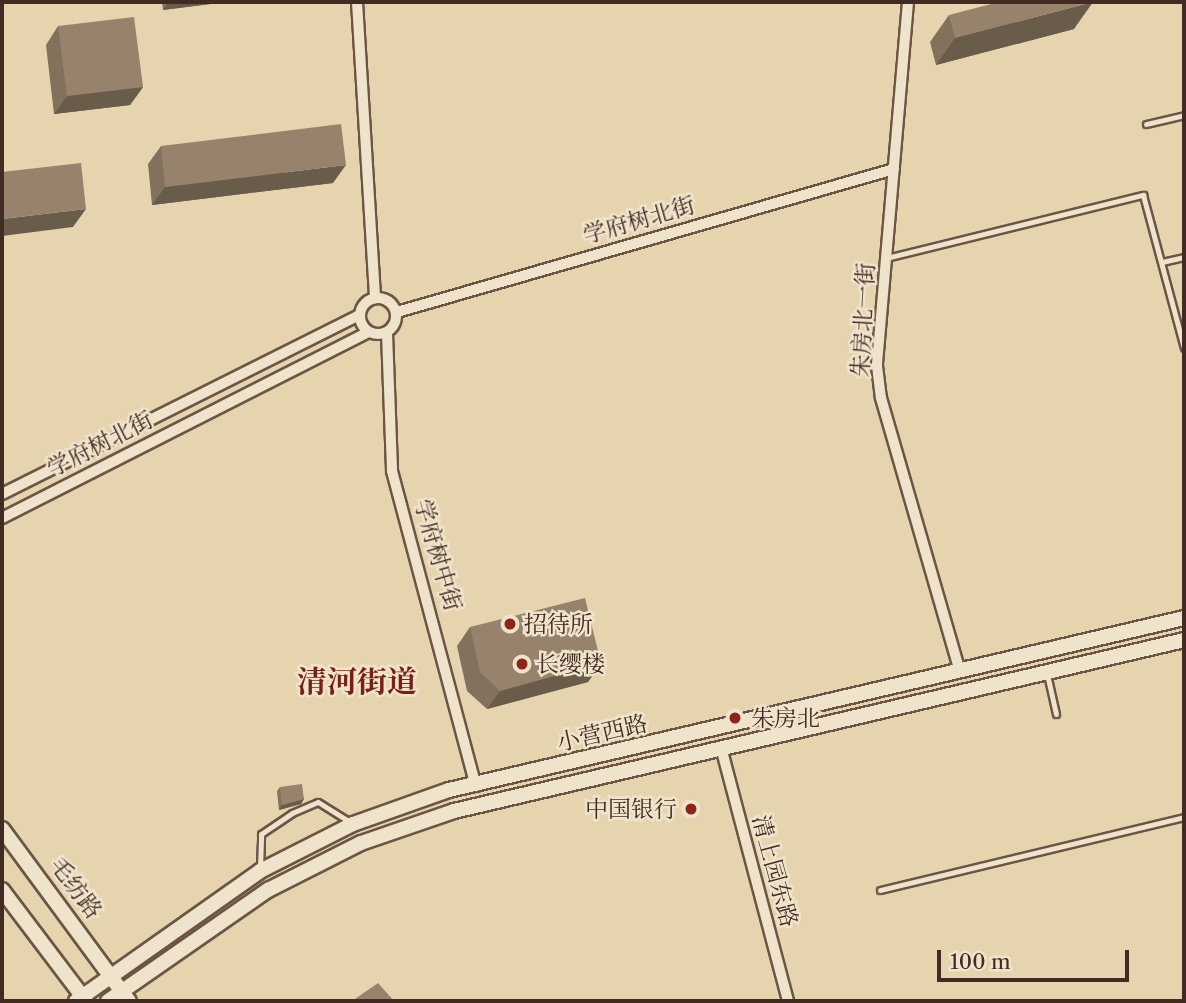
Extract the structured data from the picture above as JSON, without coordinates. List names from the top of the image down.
{
  "streets": {
    "main road": ["小营西路", "毛纺路"],
    "street": [
      "学府树北街",
      "朱房北一街",
      "学府树中街",
      "清上园东路"
    ]
  },
  "crossings": [
    ["学府树北街", "朱房北一街"],
    ["学府树北街", "学府树中街"],
    ["朱房北一街", "小营西路"],
    ["学府树中街", "小营西路"],
    ["小营西路", "清上园东路"],
    ["小营西路", "毛纺路"]
  ],
  "districts": ["清河街道"],
  "places": [
    "招待所",
    "长缨楼",
    "朱房北",
    "中国银行"
  ],
  "scale_bar": "100 m"
}
